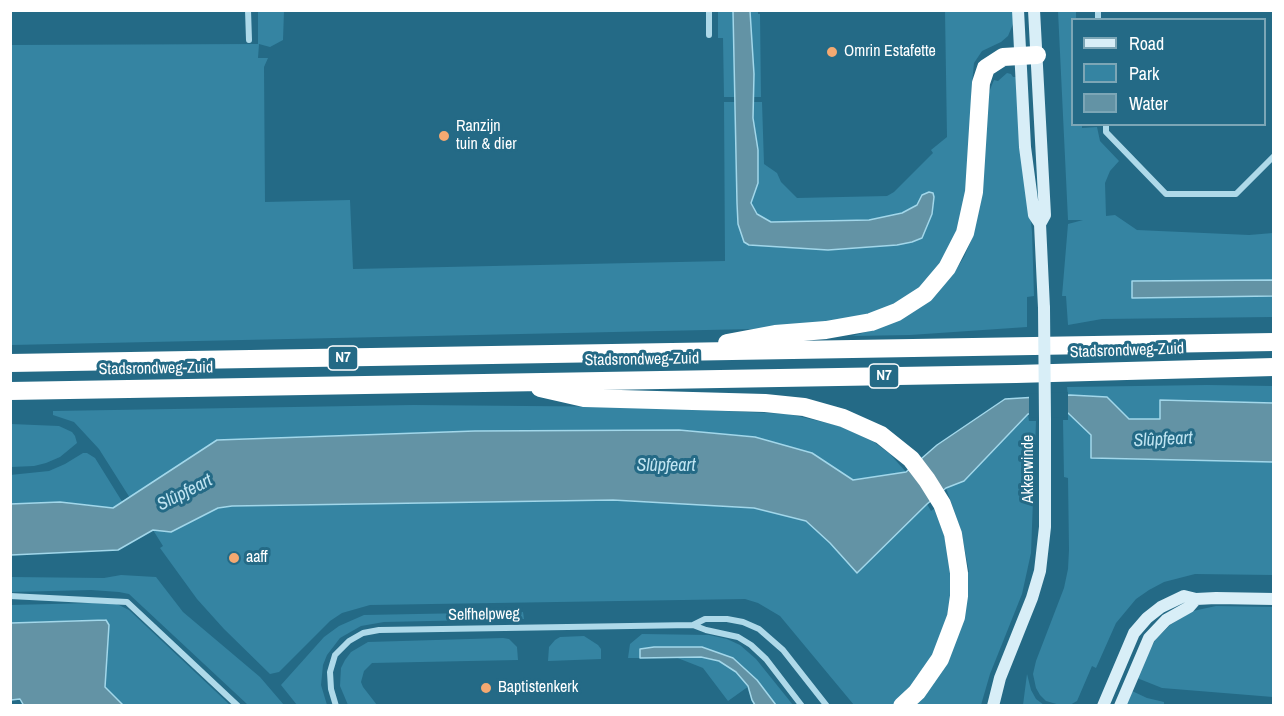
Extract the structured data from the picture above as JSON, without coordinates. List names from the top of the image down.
{
  "streets": {
    "highway": ["Stadsrondweg-Zuid", "N7"],
    "street": ["Akkerwinde", "Selfhelpweg"]
  },
  "crossings": [
    ["Stadsrondweg-Zuid", "N7"],
    ["N7", "Akkerwinde"]
  ],
  "water": ["Slûpfeart"],
  "places": [
    "Omrin Estafette",
    "Ranzijn tuin & dier",
    "aaff",
    "Baptistenkerk"
  ],
  "legend": ["Road", "Park", "Water"]
}
